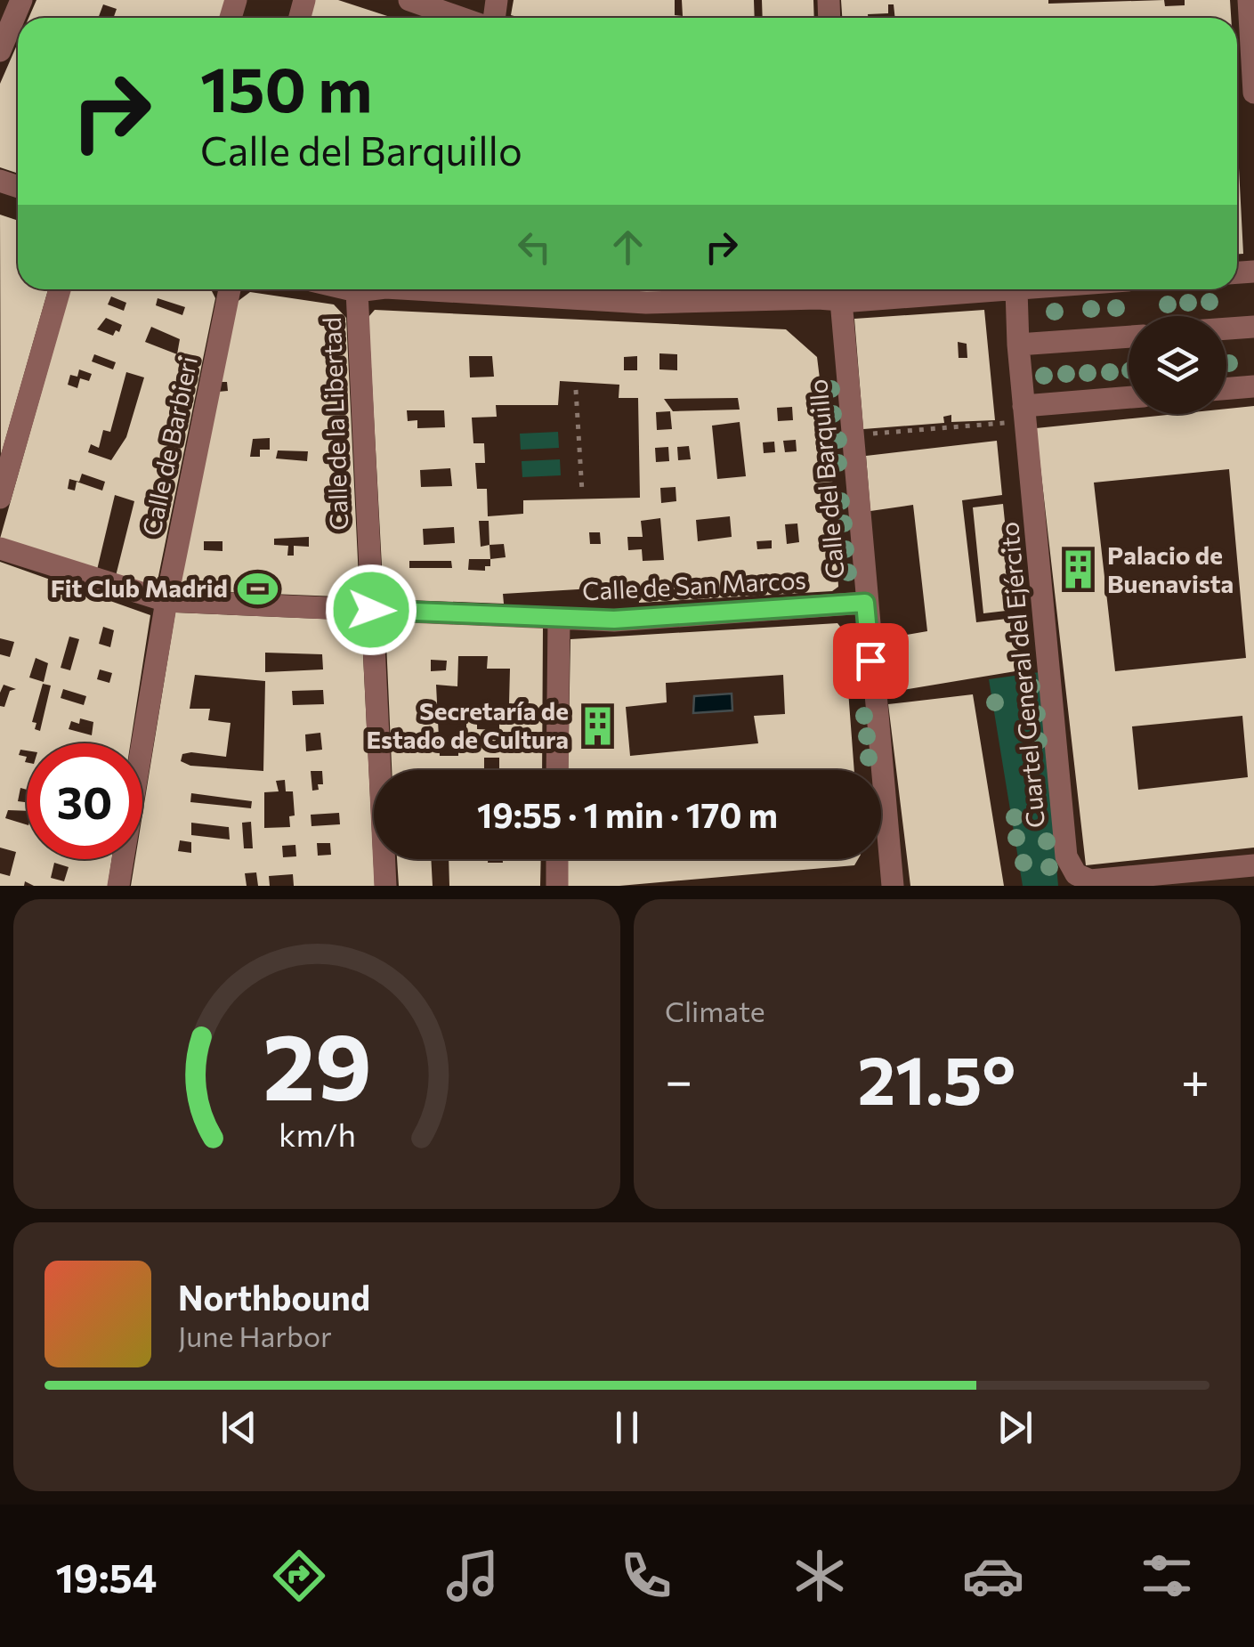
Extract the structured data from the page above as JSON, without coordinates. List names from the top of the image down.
{
  "streets": {
    "street": [
      "Calle de la Libertad",
      "Calle de Barbieri",
      "Calle del Barquillo",
      "Calle de San Marcos",
      "Cuartel General del Ejército"
    ]
  },
  "crossings": [
    ["Calle de la Libertad", "Calle de San Marcos"],
    ["Calle de Barbieri", "Calle de San Marcos"],
    ["Calle del Barquillo", "Calle de San Marcos"]
  ],
  "places": {
    "building": ["Palacio de Buenavista", "Secretaría de Estado de Cultura"],
    "sports": ["Fit Club Madrid"]
  },
  "page": {
    "turn": ["150 m", "Calle del Barquillo"],
    "limit": "30",
    "trip": "19:55 · 1 min · 170 m",
    "tile": "Climate",
    "heat": ["−", "21.5°", "+"],
    "song": ["Northbound", "June Harbor"],
    "tabs": "19:54",
    "gauge": ["29", "km/h"]
  }
}
